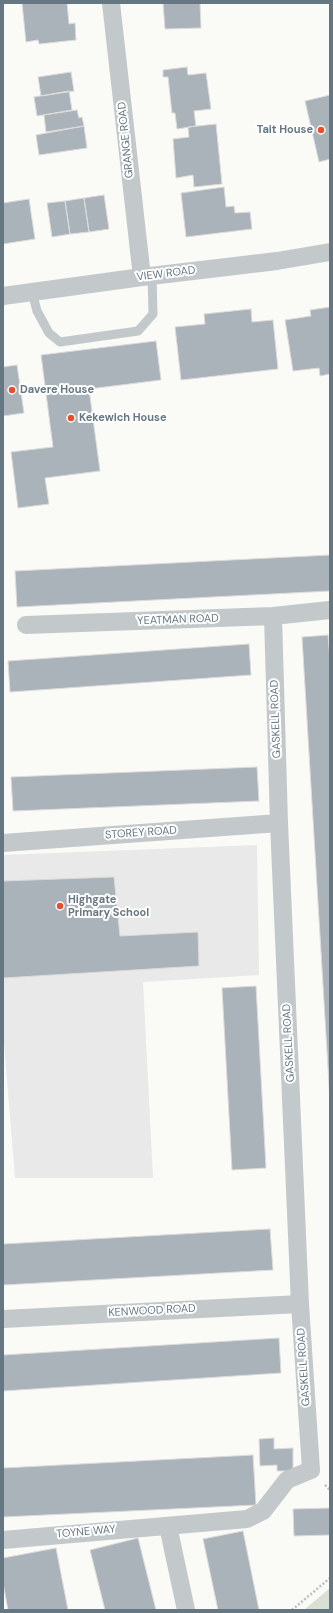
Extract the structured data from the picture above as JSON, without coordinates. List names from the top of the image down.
{
  "streets": {
    "street": [
      "GRANGE ROAD",
      "VIEW ROAD",
      "YEATMAN ROAD",
      "GASKELL ROAD",
      "STOREY ROAD",
      "KENWOOD ROAD",
      "TOYNE WAY"
    ]
  },
  "crossings": [
    ["GRANGE ROAD", "VIEW ROAD"],
    ["YEATMAN ROAD", "GASKELL ROAD"],
    ["GASKELL ROAD", "STOREY ROAD"],
    ["GASKELL ROAD", "KENWOOD ROAD"],
    ["GASKELL ROAD", "TOYNE WAY"]
  ],
  "places": [
    "Tait House",
    "Davere House",
    "Kekewich House",
    "Highgate Primary School"
  ]
}
